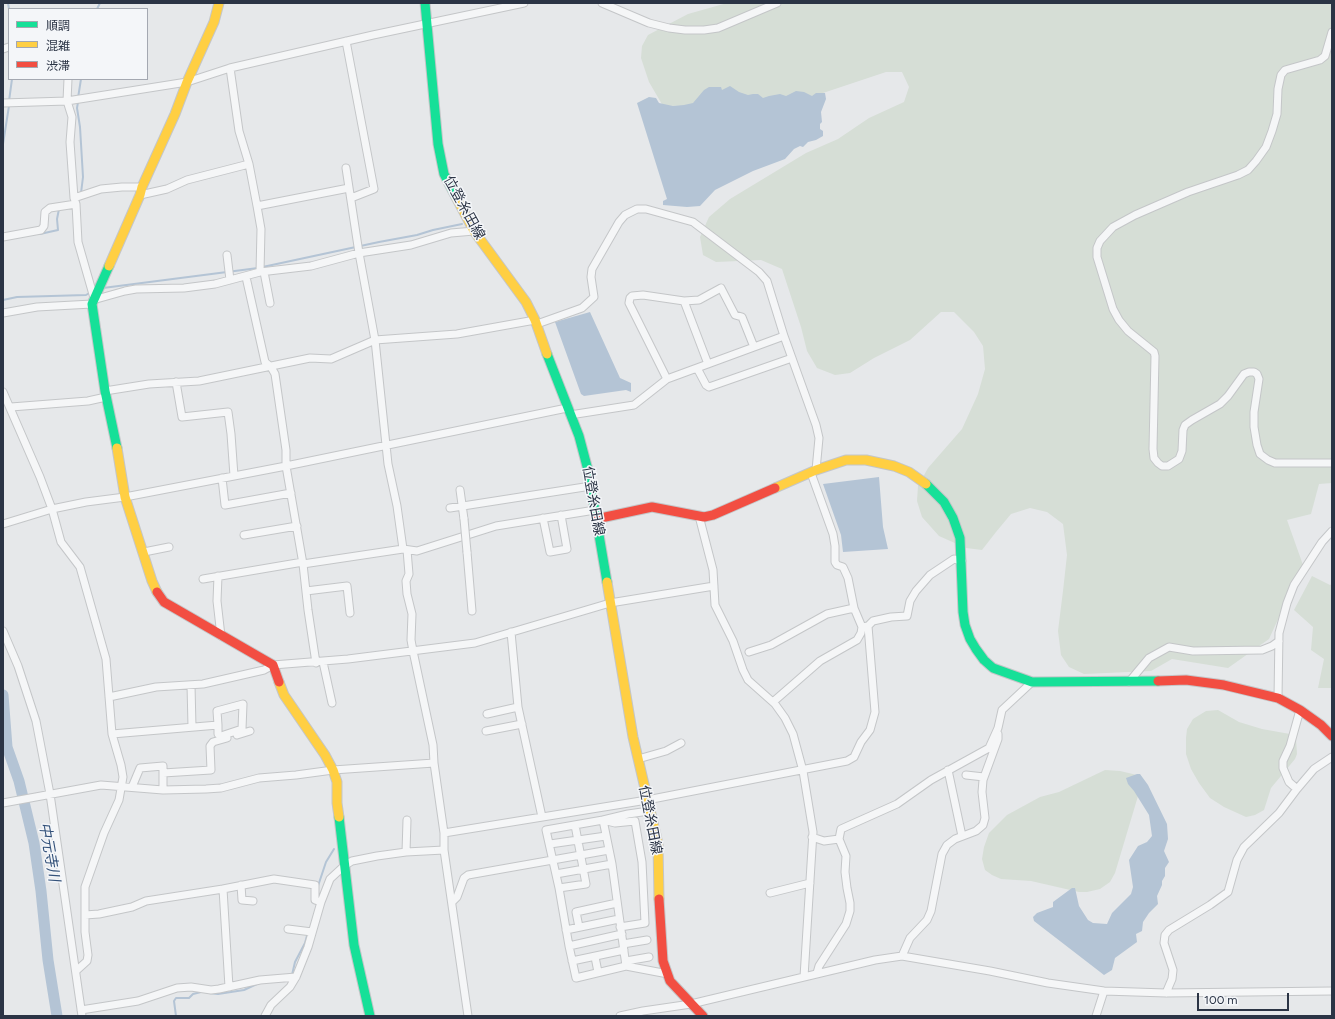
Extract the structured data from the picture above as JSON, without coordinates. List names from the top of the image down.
{
  "streets": {
    "street": ["位登糸田線"]
  },
  "water": ["中元寺川"],
  "legend": ["順調", "混雑", "渋滞"],
  "scale_bar": "100 m"
}
